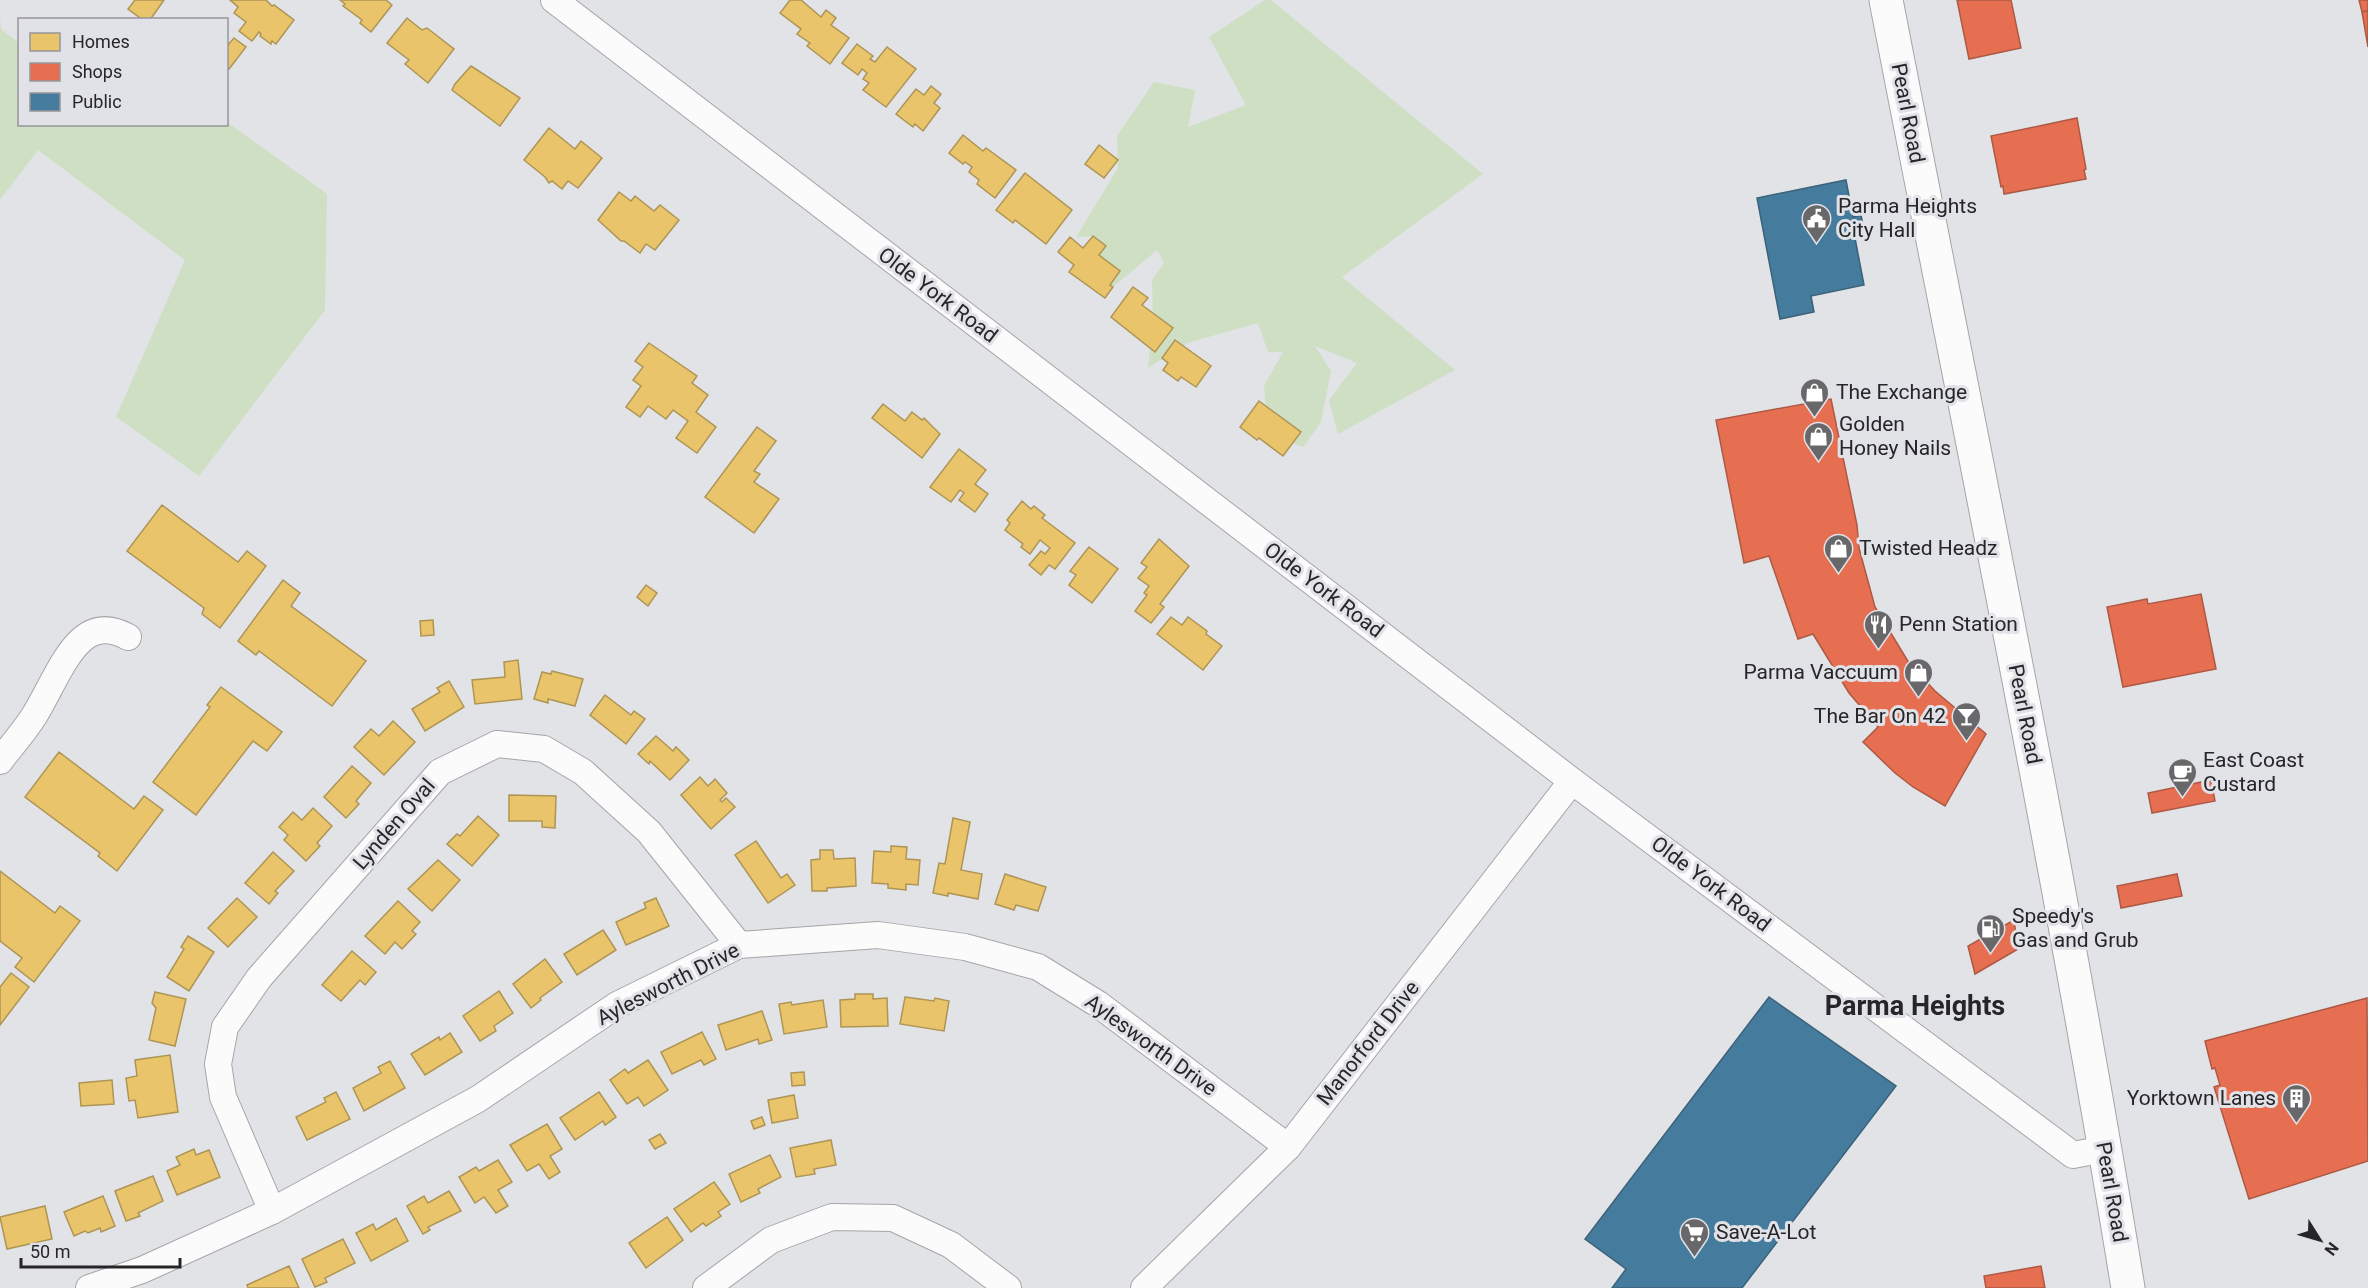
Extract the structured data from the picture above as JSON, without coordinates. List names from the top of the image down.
{
  "streets": {
    "main road": ["Pearl Road"],
    "street": [
      "Olde York Road",
      "Lynden Oval",
      "Aylesworth Drive",
      "Manorford Drive"
    ]
  },
  "crossings": [
    ["Pearl Road", "Olde York Road"],
    ["Olde York Road", "Manorford Drive"],
    ["Lynden Oval", "Aylesworth Drive"],
    ["Aylesworth Drive", "Manorford Drive"]
  ],
  "districts": ["Parma Heights"],
  "places": {
    "public building": ["Parma Heights City Hall"],
    "shop": [
      "The Exchange",
      "Golden Honey Nails",
      "Twisted Headz",
      "Parma Vaccuum"
    ],
    "restaurant": ["Penn Station"],
    "bar": ["The Bar On 42"],
    "cafe": ["East Coast Custard"],
    "fuel station": ["Speedy's Gas and Grub"],
    "building": ["Yorktown Lanes"],
    "supermarket": ["Save-A-Lot"]
  },
  "legend": ["Homes", "Shops", "Public"],
  "scale_bar": "50 m",
  "north": "bottom right"
}
